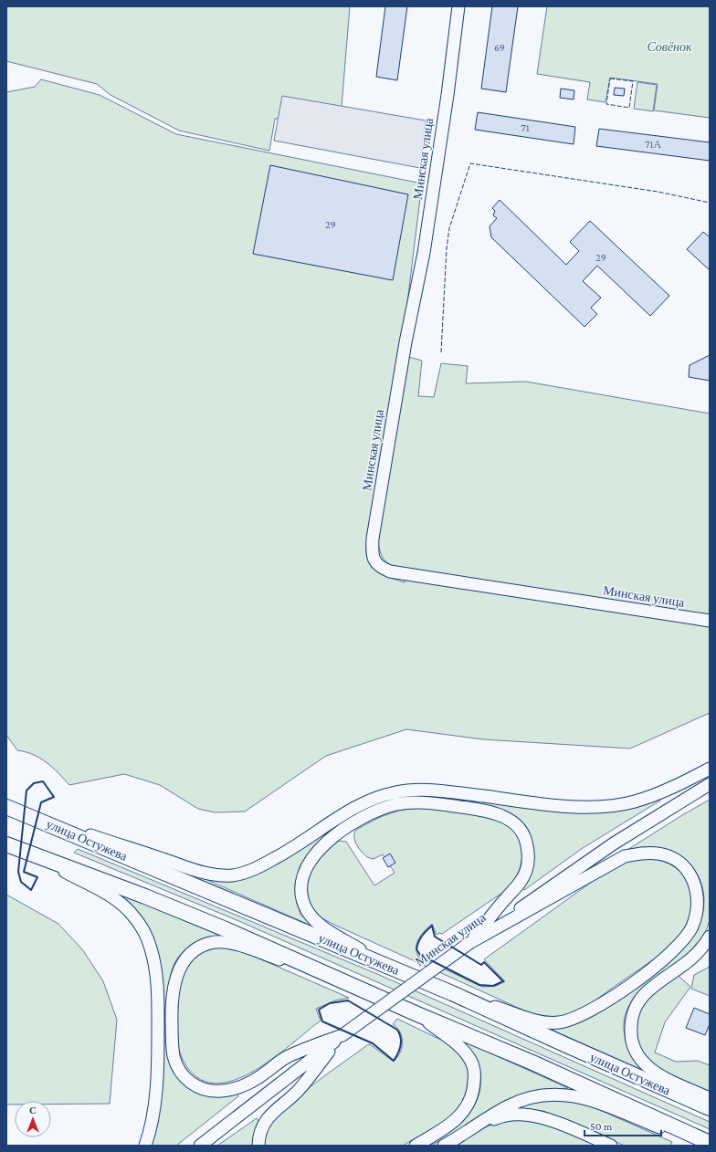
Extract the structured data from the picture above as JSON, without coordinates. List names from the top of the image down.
{
  "streets": {
    "main road": ["улица Остужева"],
    "street": ["Минская улица"]
  },
  "parks": ["Совёнок"],
  "house_numbers": [
    "69",
    "71",
    "71А",
    "29",
    "29"
  ],
  "scale_bar": "50 m",
  "north": "top"
}
